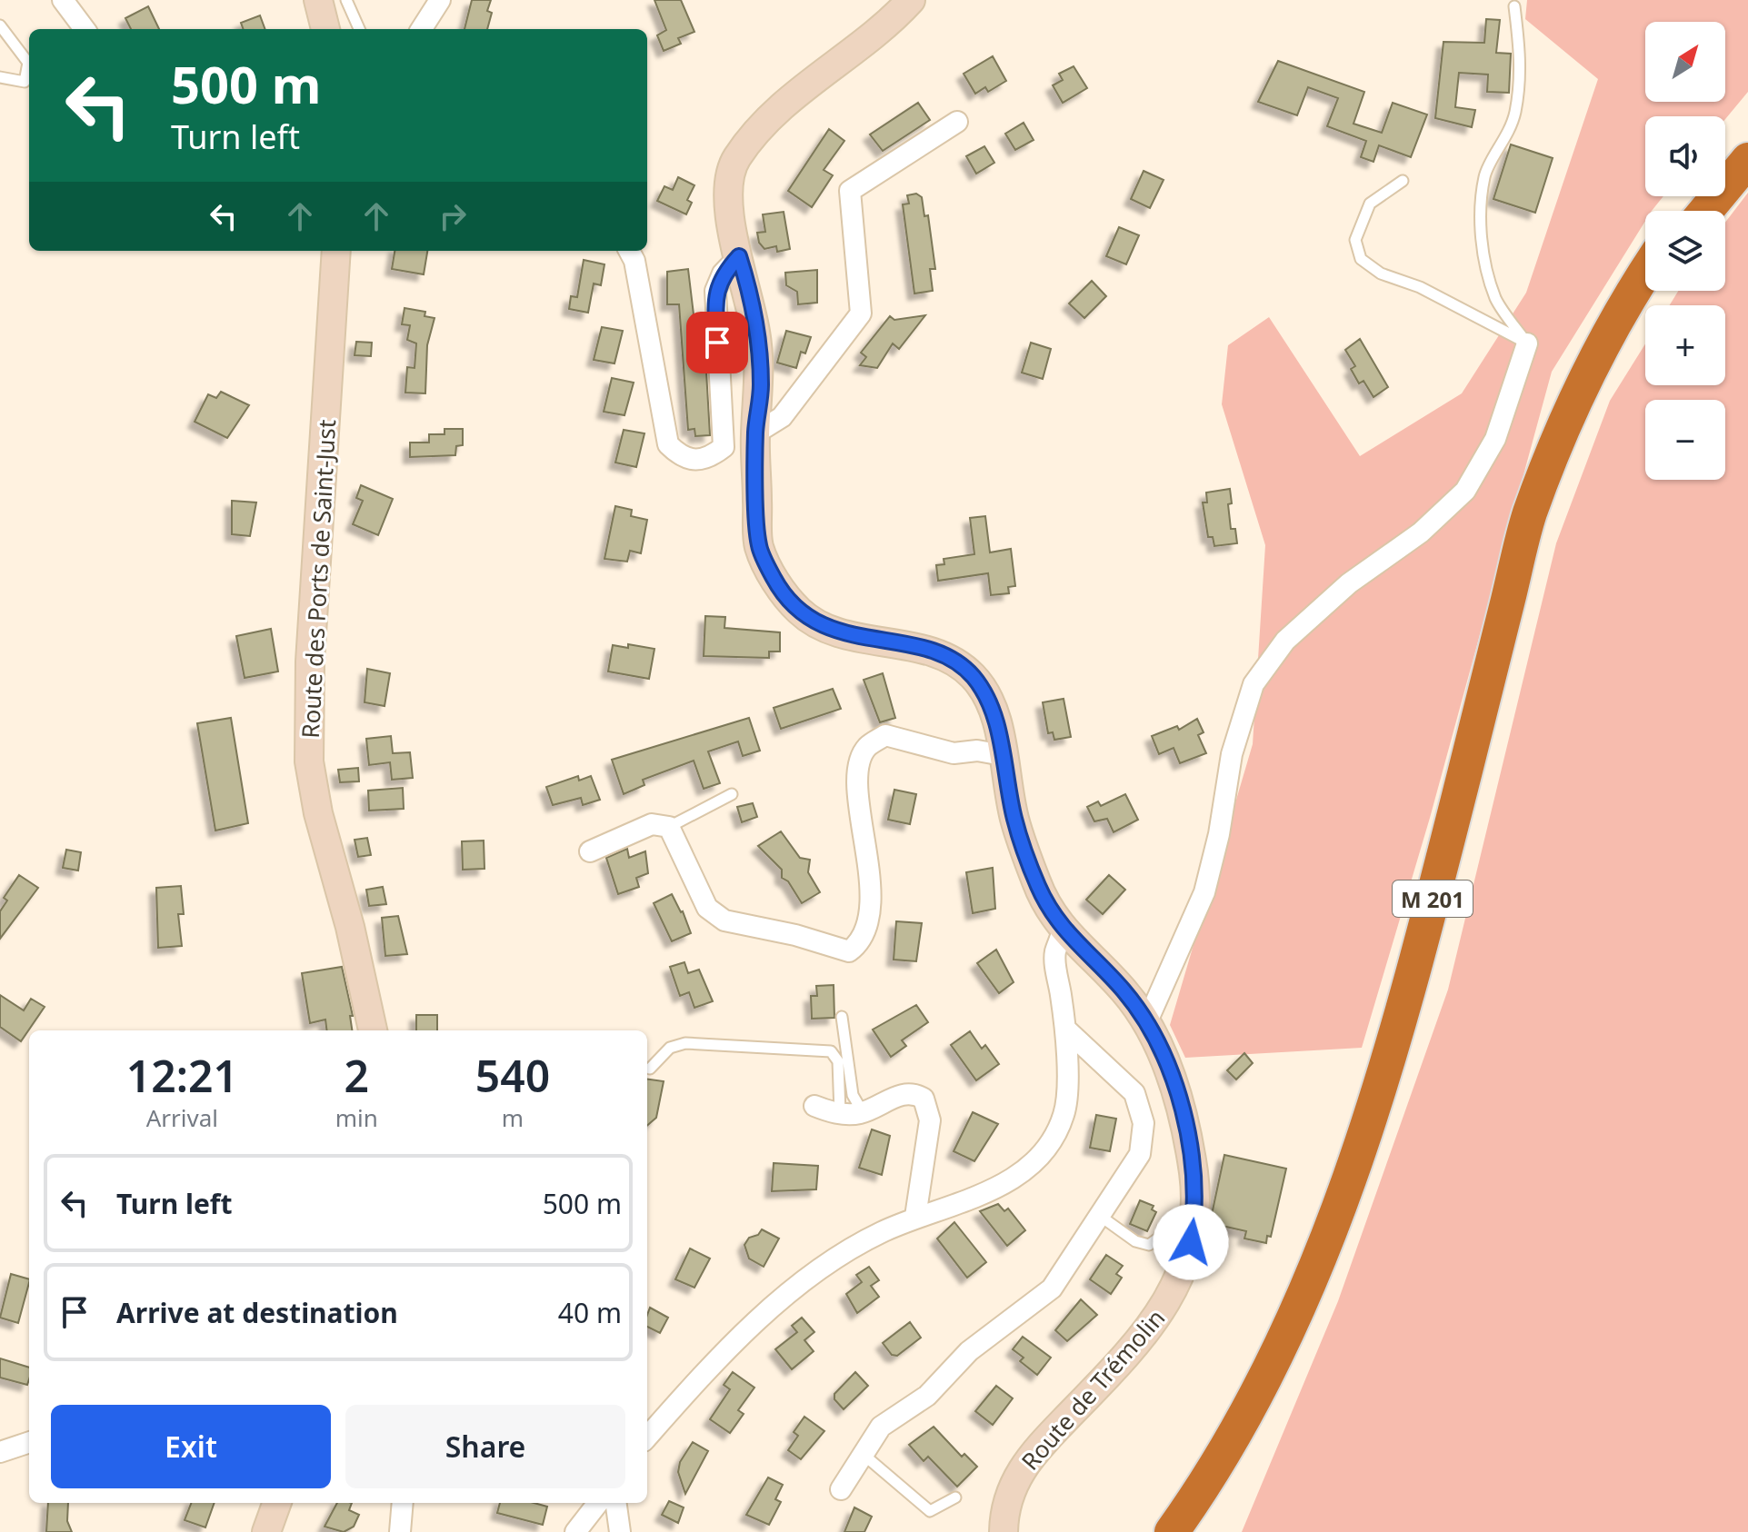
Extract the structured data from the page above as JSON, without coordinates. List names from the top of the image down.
{
  "streets": {
    "highway": ["M 201"],
    "street": ["Route des Ports de Saint-Just", "Route de Trémolin"]
  },
  "north": "top right",
  "page": {
    "map_buttons": ["+", "−"],
    "turn": ["500 m", "Turn left"],
    "eta": [
      "12:21",
      "Arrival",
      "2",
      "min",
      "540",
      "m"
    ],
    "list": [
      {
        "name": "Turn left",
        "value": "500 m"
      },
      {
        "name": "Arrive at destination",
        "value": "40 m"
      }
    ],
    "buttons": ["Exit", "Share"]
  }
}
